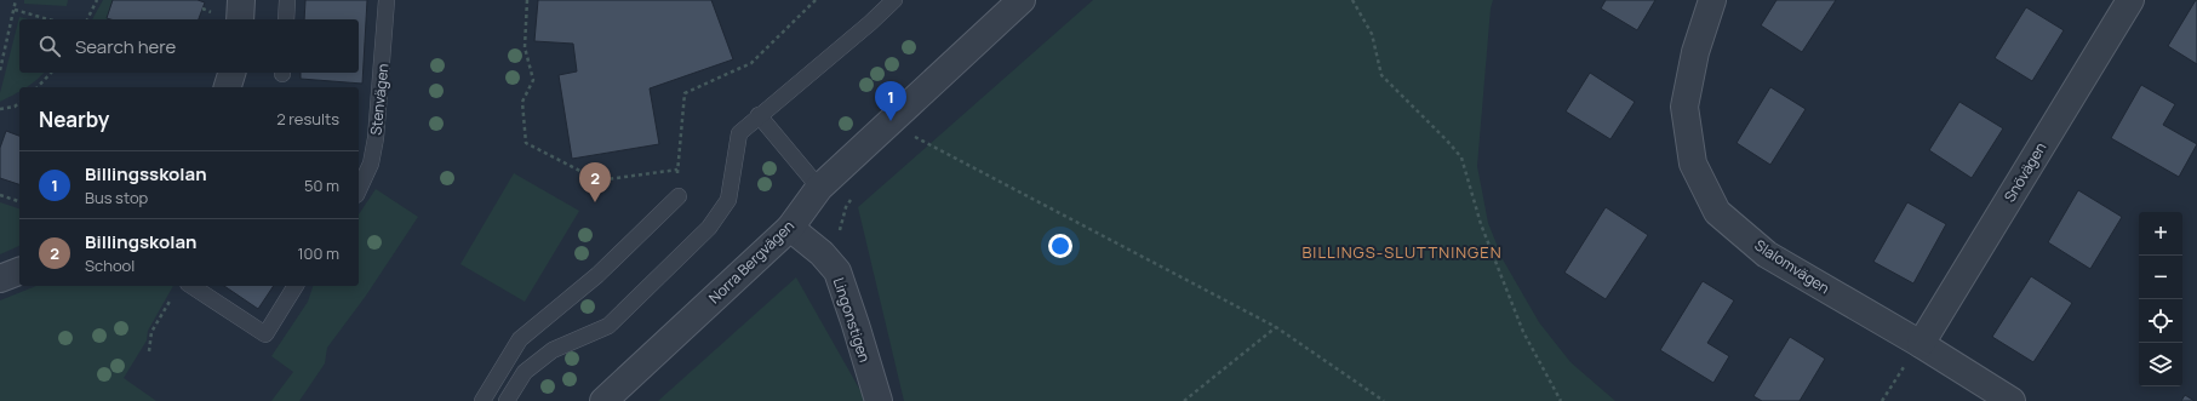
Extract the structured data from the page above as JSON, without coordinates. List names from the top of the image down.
{
  "streets": {
    "street": [
      "Snövägen",
      "Norra Bergvägen",
      "Slalomvägen",
      "Lingonstigen"
    ],
    "lane": ["Stenvägen"]
  },
  "crossings": [
    ["Snövägen", "Slalomvägen"],
    ["Norra Bergvägen", "Lingonstigen"]
  ],
  "districts": ["BILLINGS-SLUTTNINGEN"],
  "page": {
    "search": "Search here",
    "pins": ["1", "2"],
    "heading": ["Nearby", "2 results"],
    "list": [
      {
        "mark": "1",
        "name": "Billingsskolan",
        "note": "Bus stop",
        "value": "50 m"
      },
      {
        "mark": "2",
        "name": "Billingskolan",
        "note": "School",
        "value": "100 m"
      }
    ],
    "map_buttons": ["+", "−"]
  }
}
